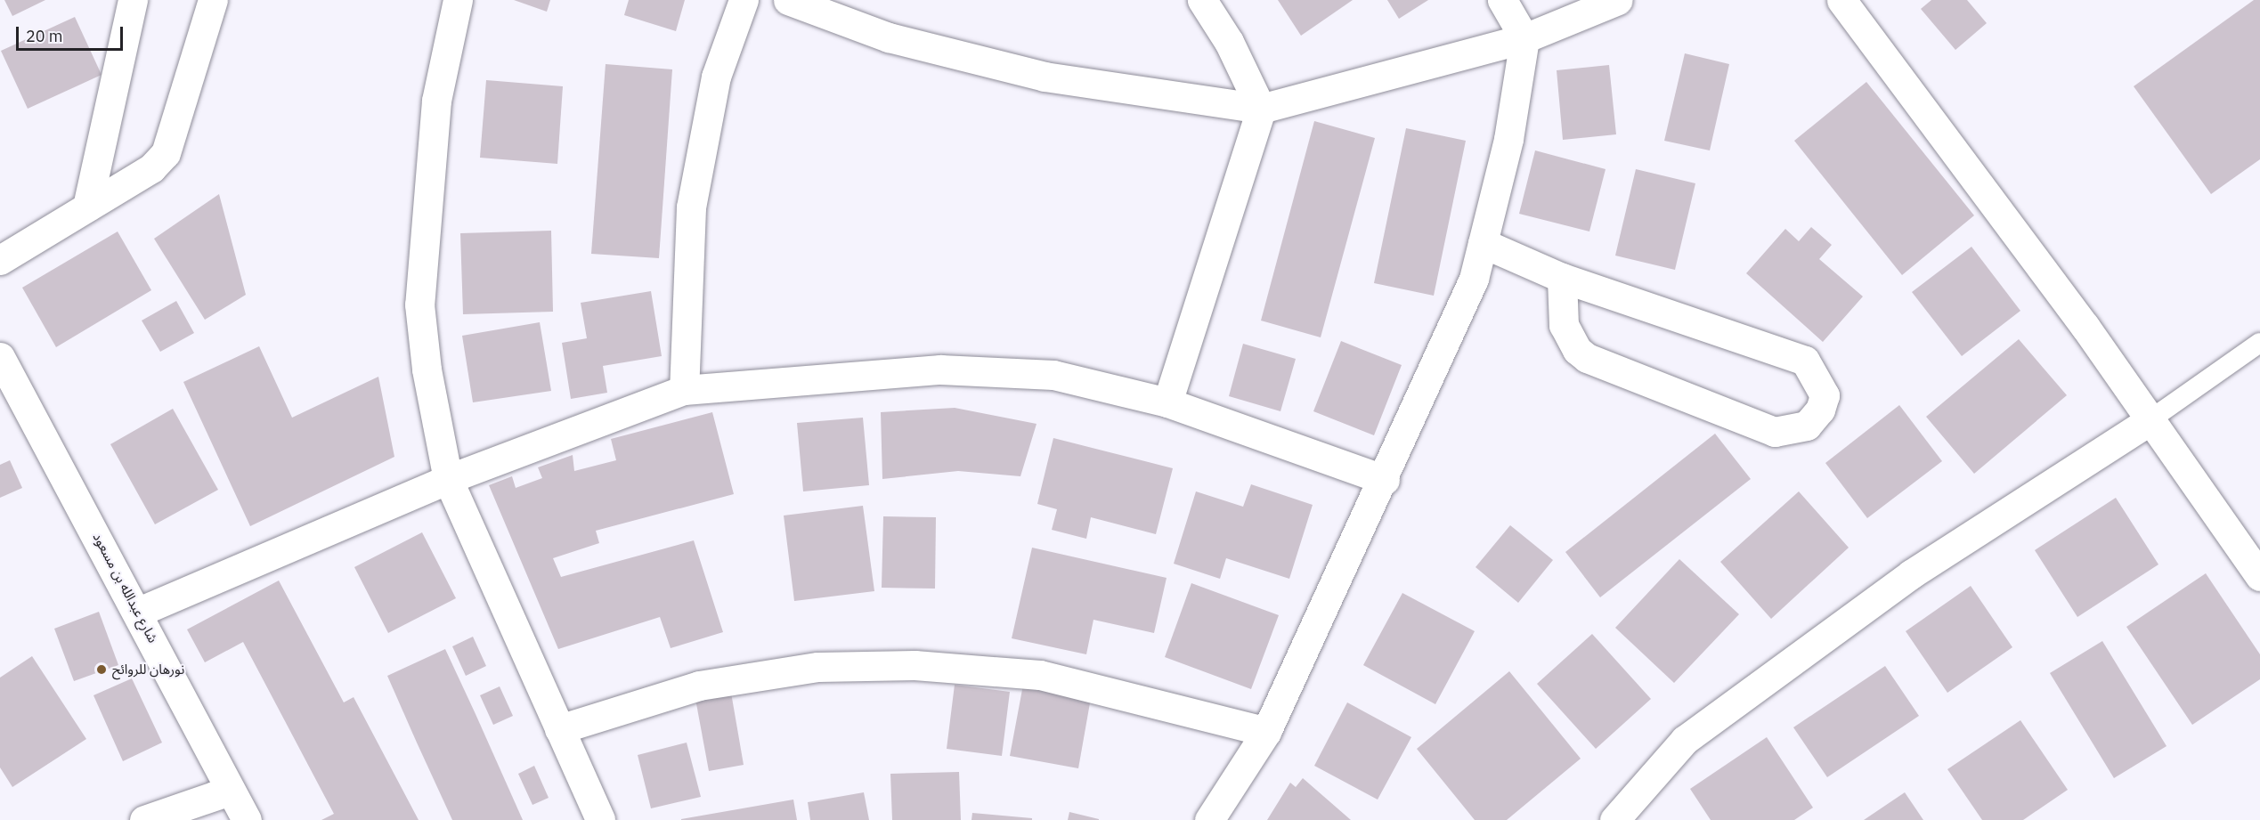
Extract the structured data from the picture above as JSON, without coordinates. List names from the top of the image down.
{
  "streets": {
    "street": ["شارع عبدالله بن مسعود"]
  },
  "places": ["نورهان للروائح"],
  "scale_bar": "20 m"
}
